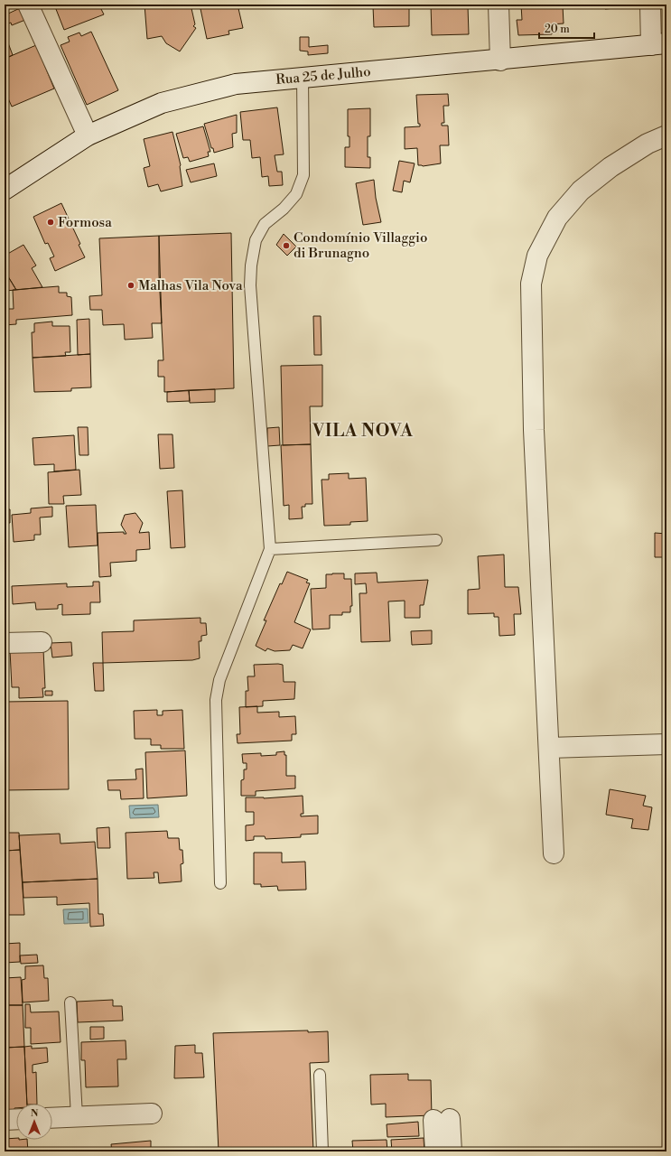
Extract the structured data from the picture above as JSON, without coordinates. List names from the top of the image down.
{
  "streets": {
    "street": ["Rua 25 de Julho"]
  },
  "districts": ["VILA NOVA"],
  "places": ["Formosa", "Condomínio Villaggio di Brunagno", "Malhas Vila Nova"],
  "scale_bar": "20 m",
  "north": "top"
}
